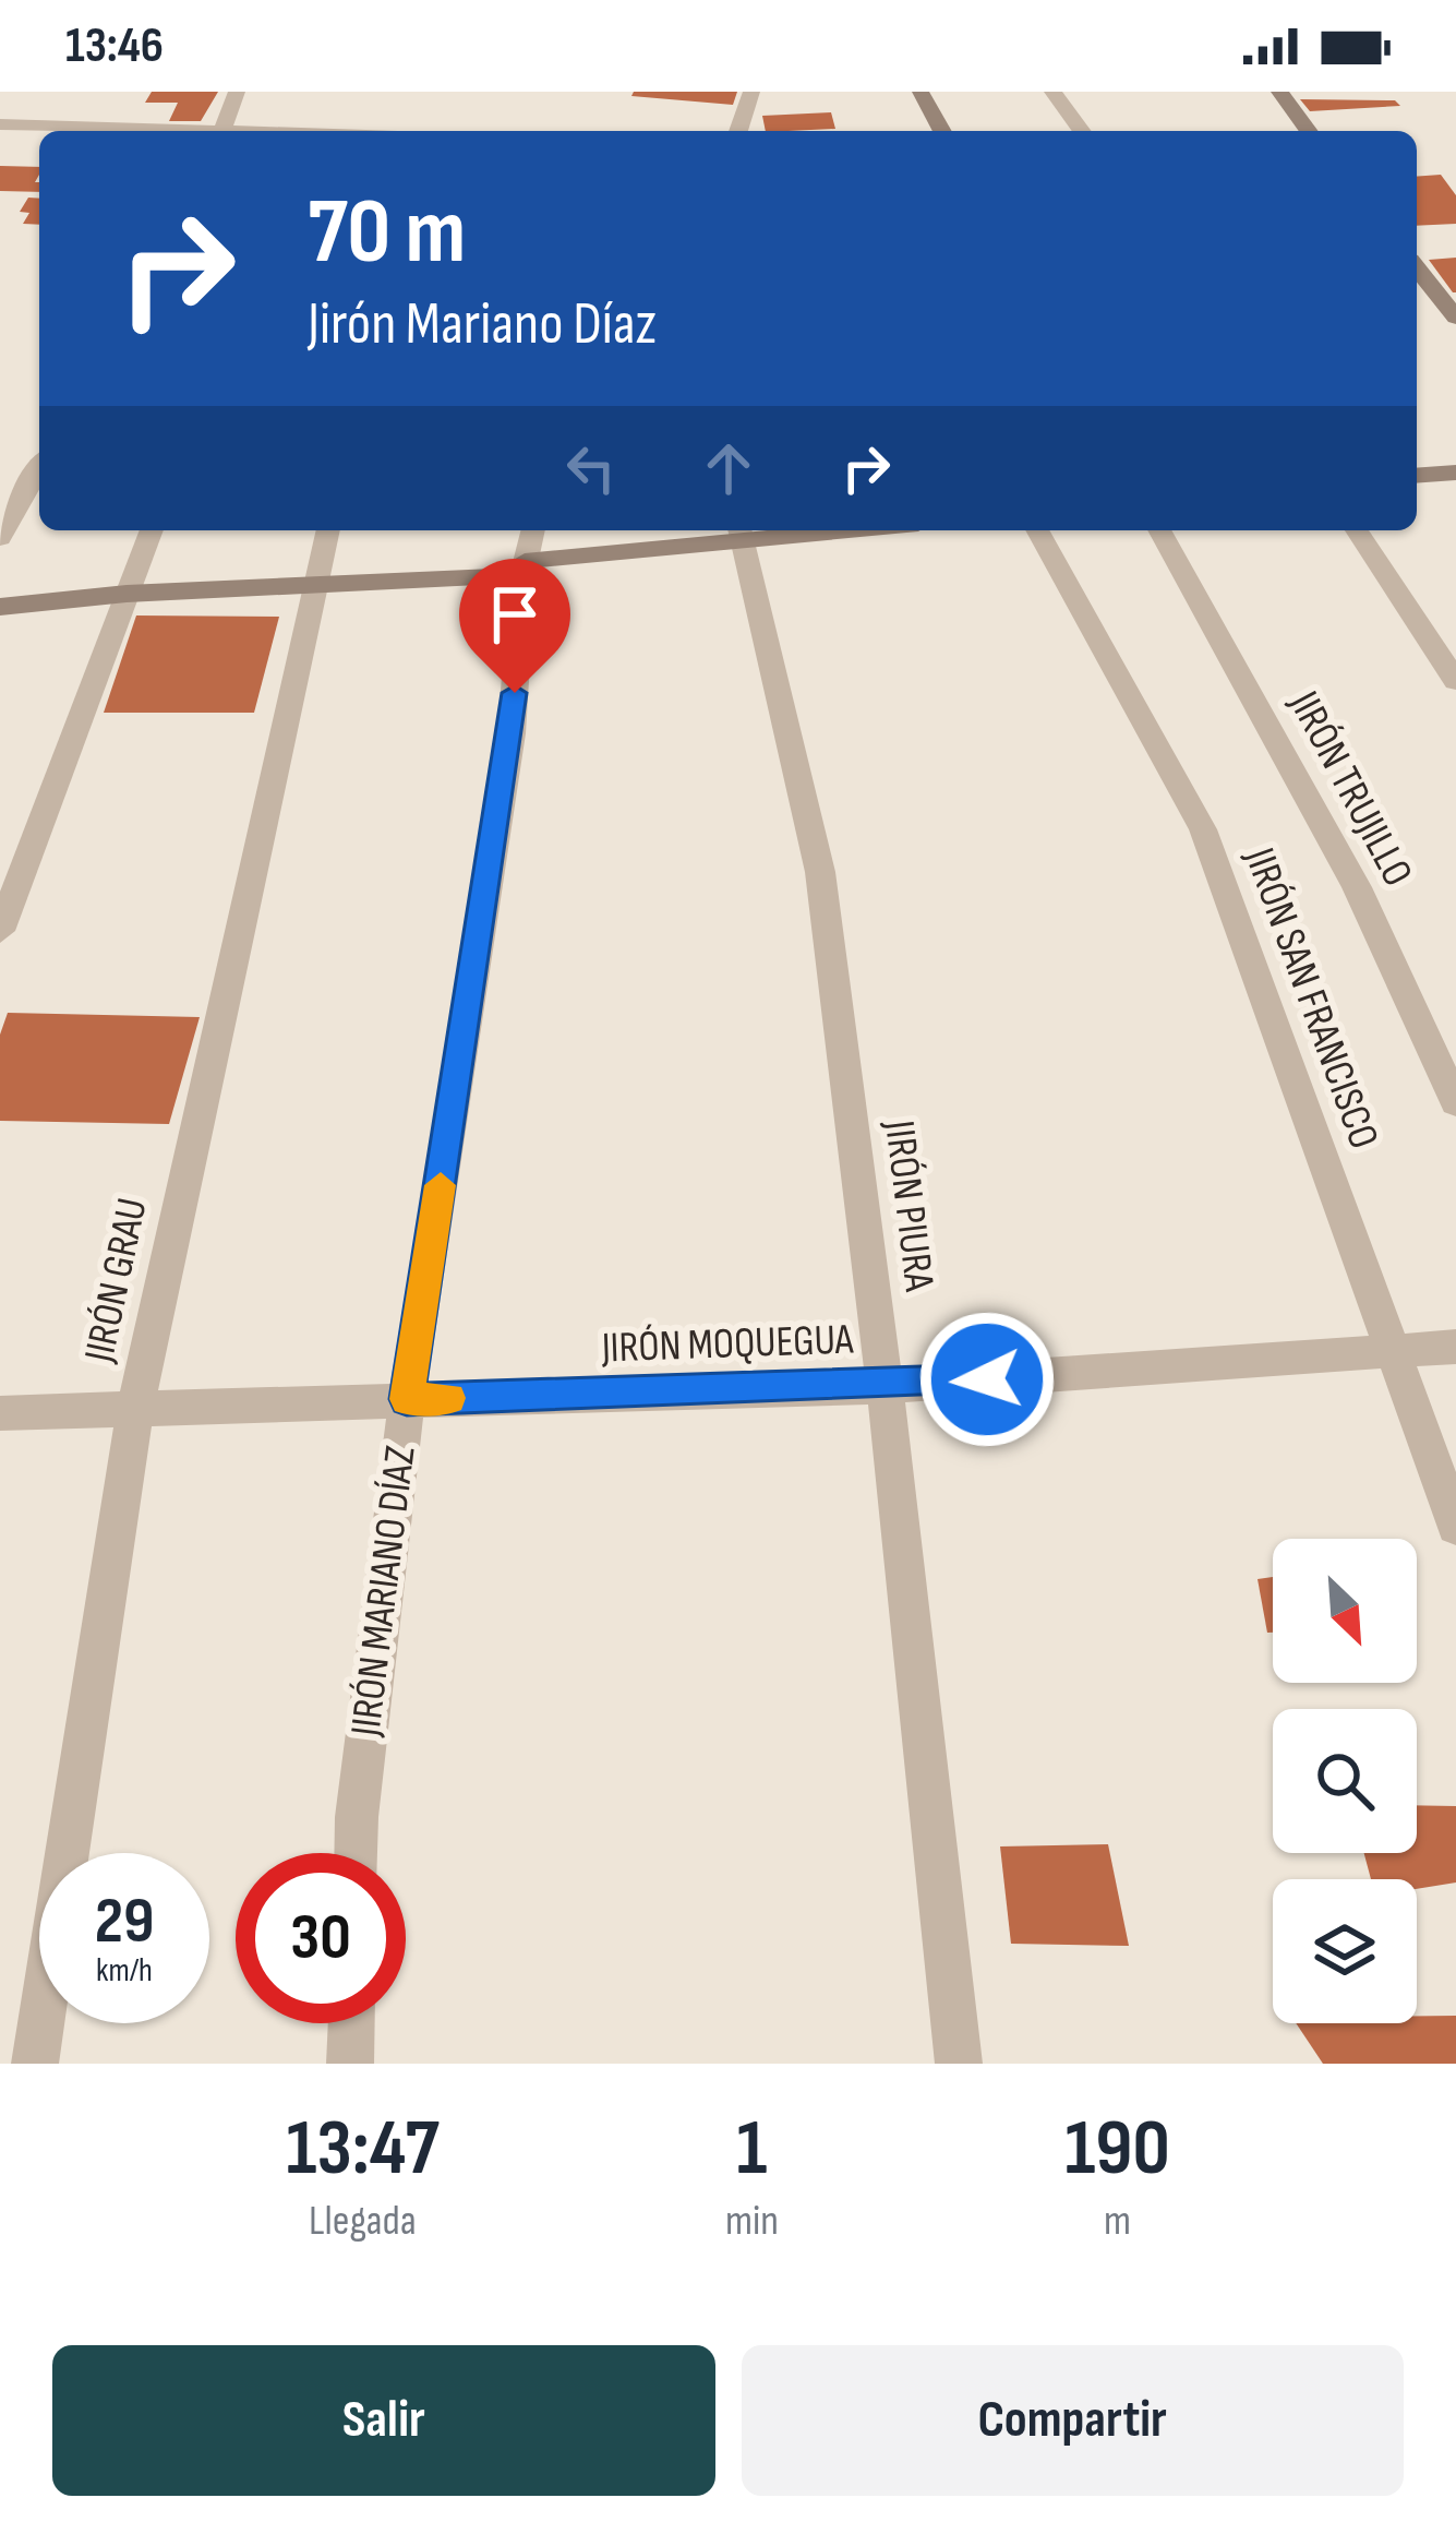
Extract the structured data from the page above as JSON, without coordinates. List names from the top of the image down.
{
  "streets": {
    "street": [
      "JIRÓN TRUJILLO",
      "JIRÓN SAN FRANCISCO",
      "JIRÓN PIURA",
      "JIRÓN GRAU",
      "JIRÓN MOQUEGUA",
      "JIRÓN MARIANO DÍAZ"
    ]
  },
  "crossings": [
    ["JIRÓN SAN FRANCISCO", "JIRÓN MOQUEGUA"],
    ["JIRÓN PIURA", "JIRÓN MOQUEGUA"],
    ["JIRÓN GRAU", "JIRÓN MOQUEGUA"],
    ["JIRÓN MOQUEGUA", "JIRÓN MARIANO DÍAZ"]
  ],
  "north": "bottom right",
  "page": {
    "status": "13:46",
    "turn": ["70 m", "Jirón Mariano Díaz"],
    "speed": "29 km/h",
    "limit": "30",
    "eta": [
      "13:47",
      "Llegada",
      "1",
      "min",
      "190",
      "m"
    ],
    "buttons": ["Salir", "Compartir"]
  }
}
